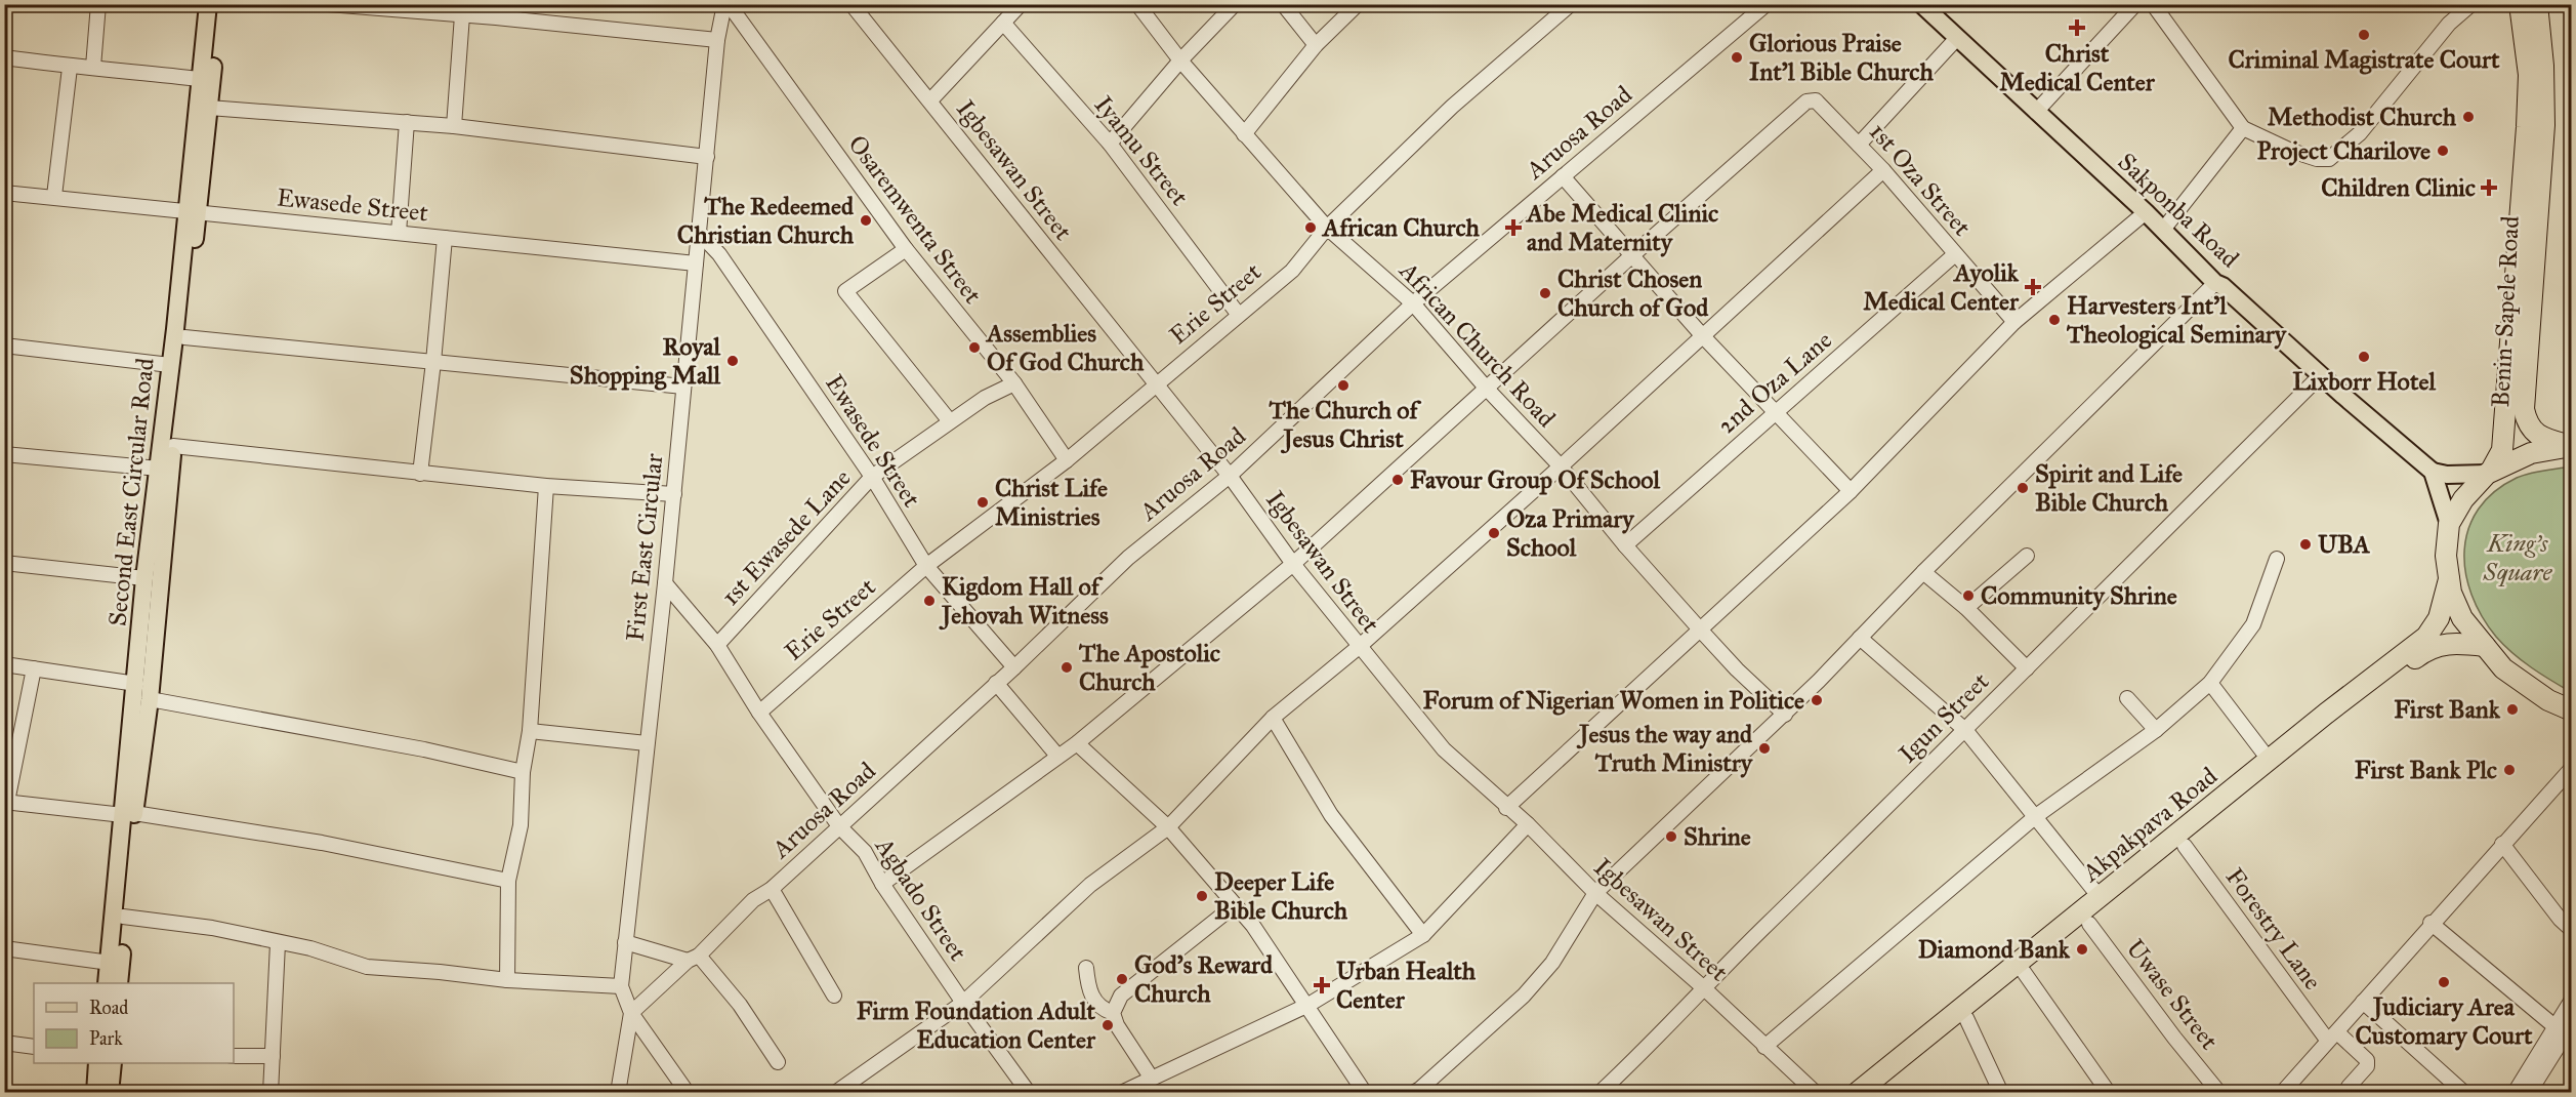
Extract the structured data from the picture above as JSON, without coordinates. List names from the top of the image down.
{
  "streets": {
    "highway": ["Benin-Sapele Road", "Akpakpava Road"],
    "main road": ["Sakponba Road", "Second East Circular Road"],
    "street": [
      "Aruosa Road",
      "Iyamu Street",
      "Igbesawan Street",
      "1st Oza Street",
      "Ewasede Street",
      "Osaremwenta Street",
      "Erie Street",
      "African Church Road",
      "2nd Oza Lane",
      "1st Ewasede Lane",
      "First East Circular",
      "Igun Street",
      "Agbado Street",
      "Forestry Lane",
      "Uwase Street"
    ]
  },
  "crossings": [
    ["Aruosa Road", "Igbesawan Street"],
    ["Aruosa Road", "Ewasede Street"],
    ["Aruosa Road", "African Church Road"],
    ["Aruosa Road", "First East Circular"],
    ["Aruosa Road", "Agbado Street"],
    ["Iyamu Street", "Erie Street"],
    ["Igbesawan Street", "Erie Street"],
    ["Igbesawan Street", "Igun Street"],
    ["1st Oza Street", "2nd Oza Lane"],
    ["Ewasede Street", "Erie Street"],
    ["Ewasede Street", "Second East Circular Road"],
    ["Ewasede Street", "1st Ewasede Lane"],
    ["Ewasede Street", "First East Circular"],
    ["Sakponba Road", "Igun Street"],
    ["Osaremwenta Street", "Erie Street"],
    ["Osaremwenta Street", "1st Ewasede Lane"],
    ["Osaremwenta Street", "First East Circular"],
    ["Erie Street", "African Church Road"],
    ["Erie Street", "Agbado Street"],
    ["African Church Road", "2nd Oza Lane"],
    ["1st Ewasede Lane", "Agbado Street"],
    ["First East Circular", "Agbado Street"],
    ["Akpakpava Road", "Forestry Lane"],
    ["Akpakpava Road", "Uwase Street"]
  ],
  "parks": ["King's Square"],
  "places": {
    "health": [
      "Christ Medical Center",
      "Children Clinic",
      "Abe Medical Clinic and Maternity",
      "Ayolik Medical Center",
      "Urban Health Center"
    ],
    "other": [
      "Criminal Magistrate Court",
      "Glorious Praise Int'l Bible Church",
      "Methodist Church",
      "Project Charilove",
      "The Redeemed Christian Church",
      "African Church",
      "Christ Chosen Church of God",
      "Harvesters Int'l Theological Seminary",
      "Assemblies Of God Church",
      "Lixborr Hotel",
      "Royal Shopping Mall",
      "The Church of Jesus Christ",
      "Favour Group Of School",
      "Spirit and Life Bible Church",
      "Christ Life Ministries",
      "Oza Primary School",
      "UBA",
      "Community Shrine",
      "Kigdom Hall of Jehovah Witness",
      "The Apostolic Church",
      "Forum of Nigerian Women in Politice",
      "First Bank",
      "Jesus the way and Truth Ministry",
      "First Bank Plc",
      "Shrine",
      "Deeper Life Bible Church",
      "Diamond Bank",
      "God's Reward Church",
      "Judiciary Area Customary Court",
      "Firm Foundation Adult Education Center"
    ]
  },
  "legend": ["Road", "Park"]
}
